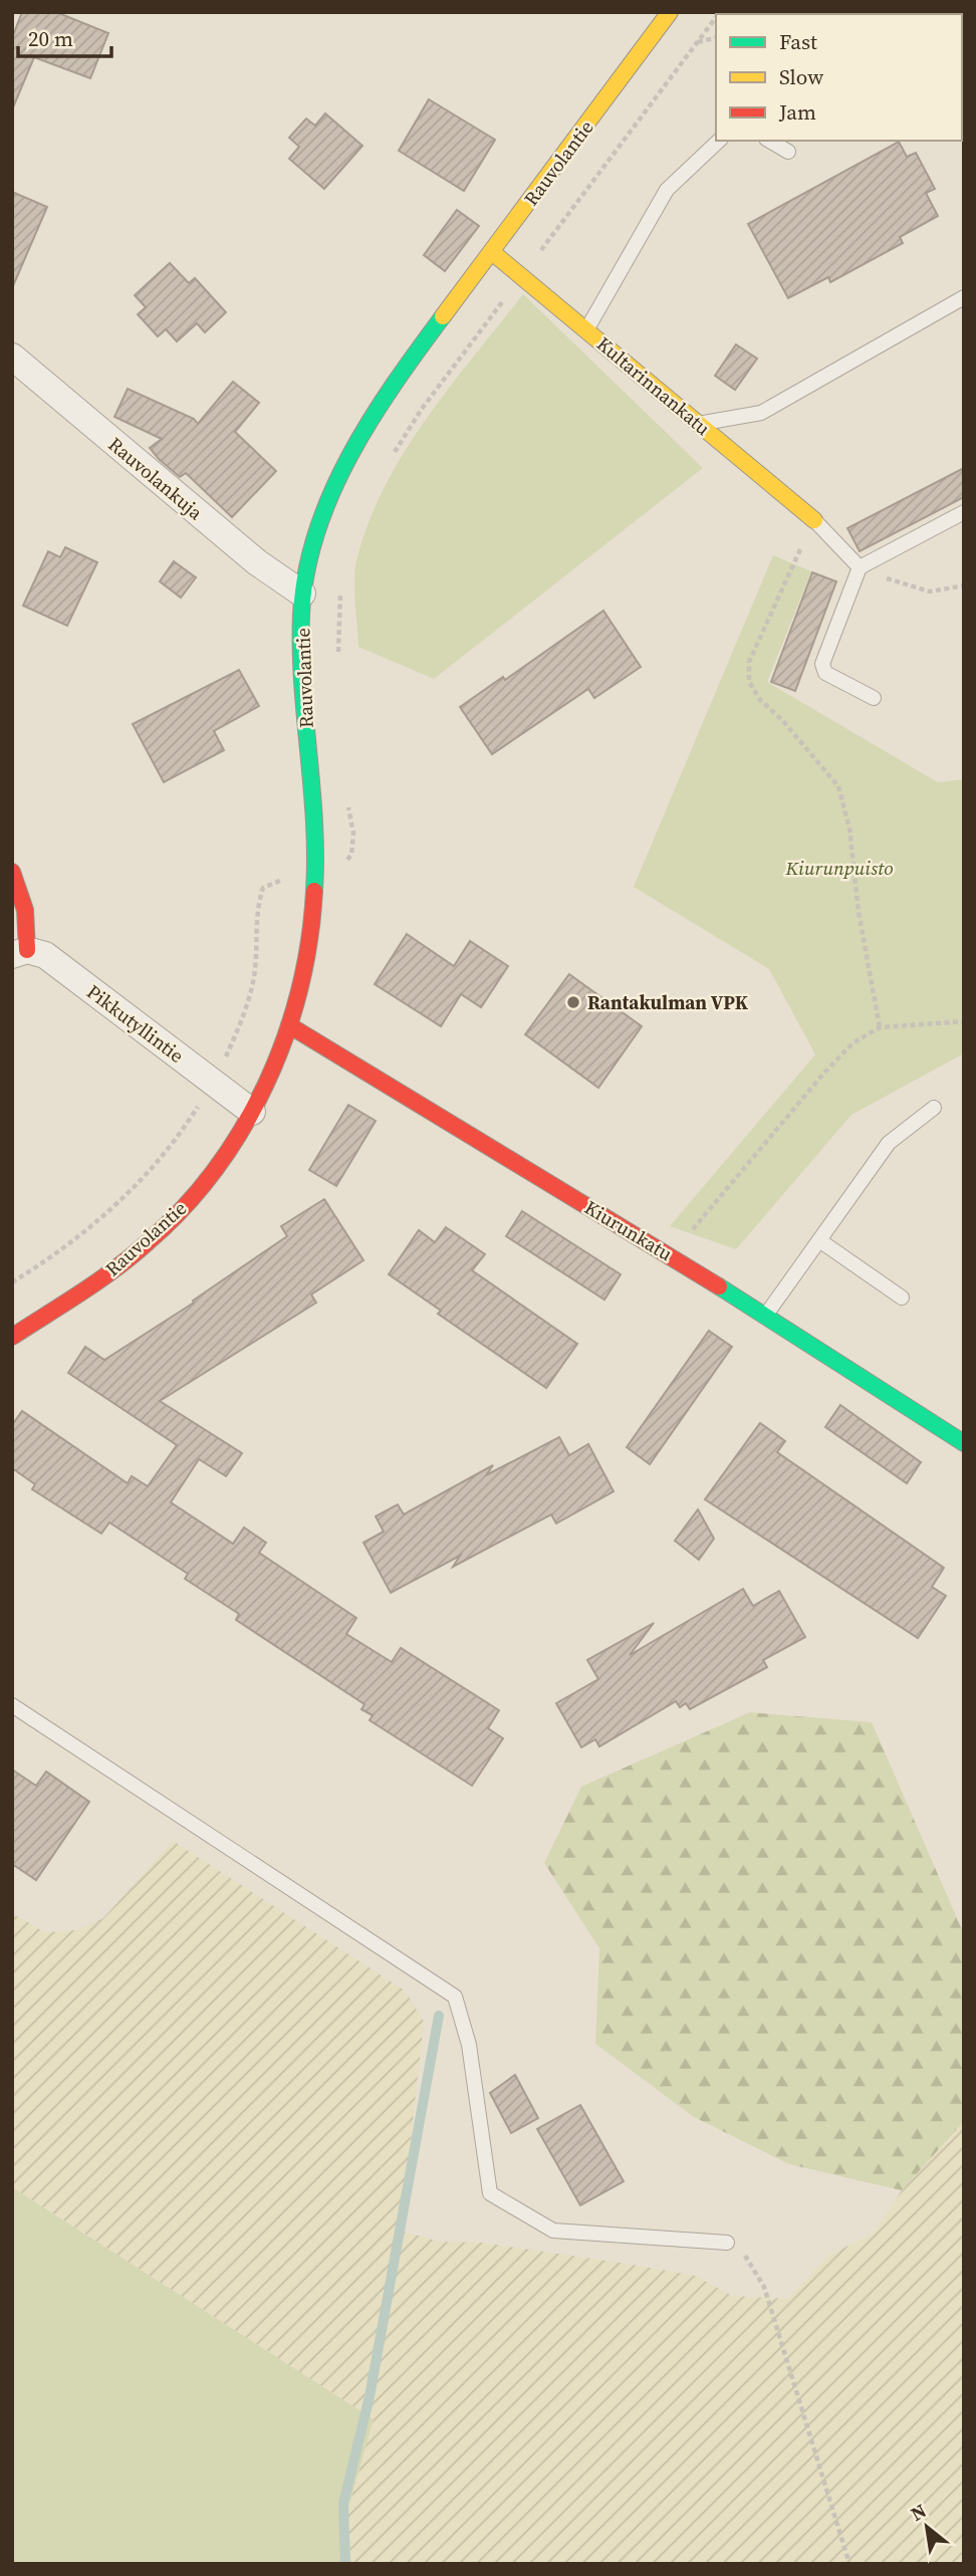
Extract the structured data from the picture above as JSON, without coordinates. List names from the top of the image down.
{
  "streets": {
    "street": [
      "Rauvolantie",
      "Kultarinnankatu",
      "Rauvolankuja",
      "Pikkutyllintie",
      "Kiurunkatu"
    ]
  },
  "crossings": [
    ["Rauvolantie", "Kultarinnankatu"],
    ["Rauvolantie", "Rauvolankuja"],
    ["Rauvolantie", "Pikkutyllintie"],
    ["Rauvolantie", "Kiurunkatu"]
  ],
  "parks": ["Kiurunpuisto"],
  "places": ["Rantakulman VPK"],
  "legend": ["Fast", "Slow", "Jam"],
  "scale_bar": "20 m",
  "north": "top left"
}
